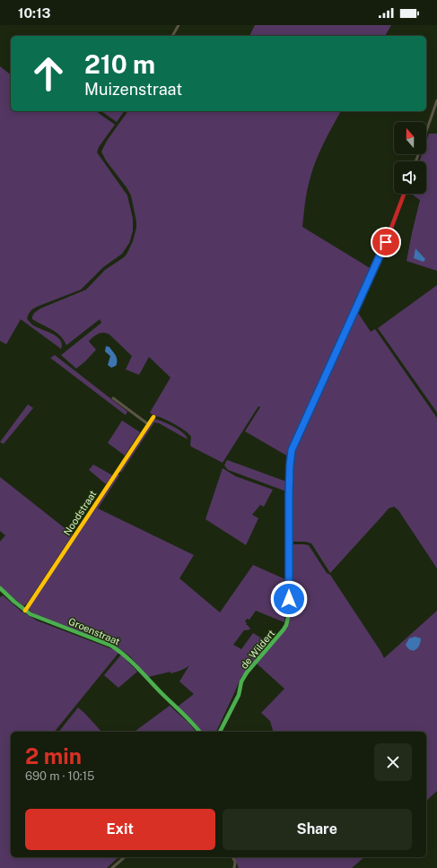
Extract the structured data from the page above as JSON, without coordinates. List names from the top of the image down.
{
  "streets": {
    "street": ["Noodstraat", "Groenstraat", "de Wildert"]
  },
  "crossings": [
    ["Noodstraat", "Groenstraat"]
  ],
  "north": "top",
  "page": {
    "status": "10:13",
    "turn": ["210 m", "Muizenstraat"],
    "heading": ["2 min", "690 m · 10:15"],
    "buttons": ["Exit", "Share"]
  }
}
